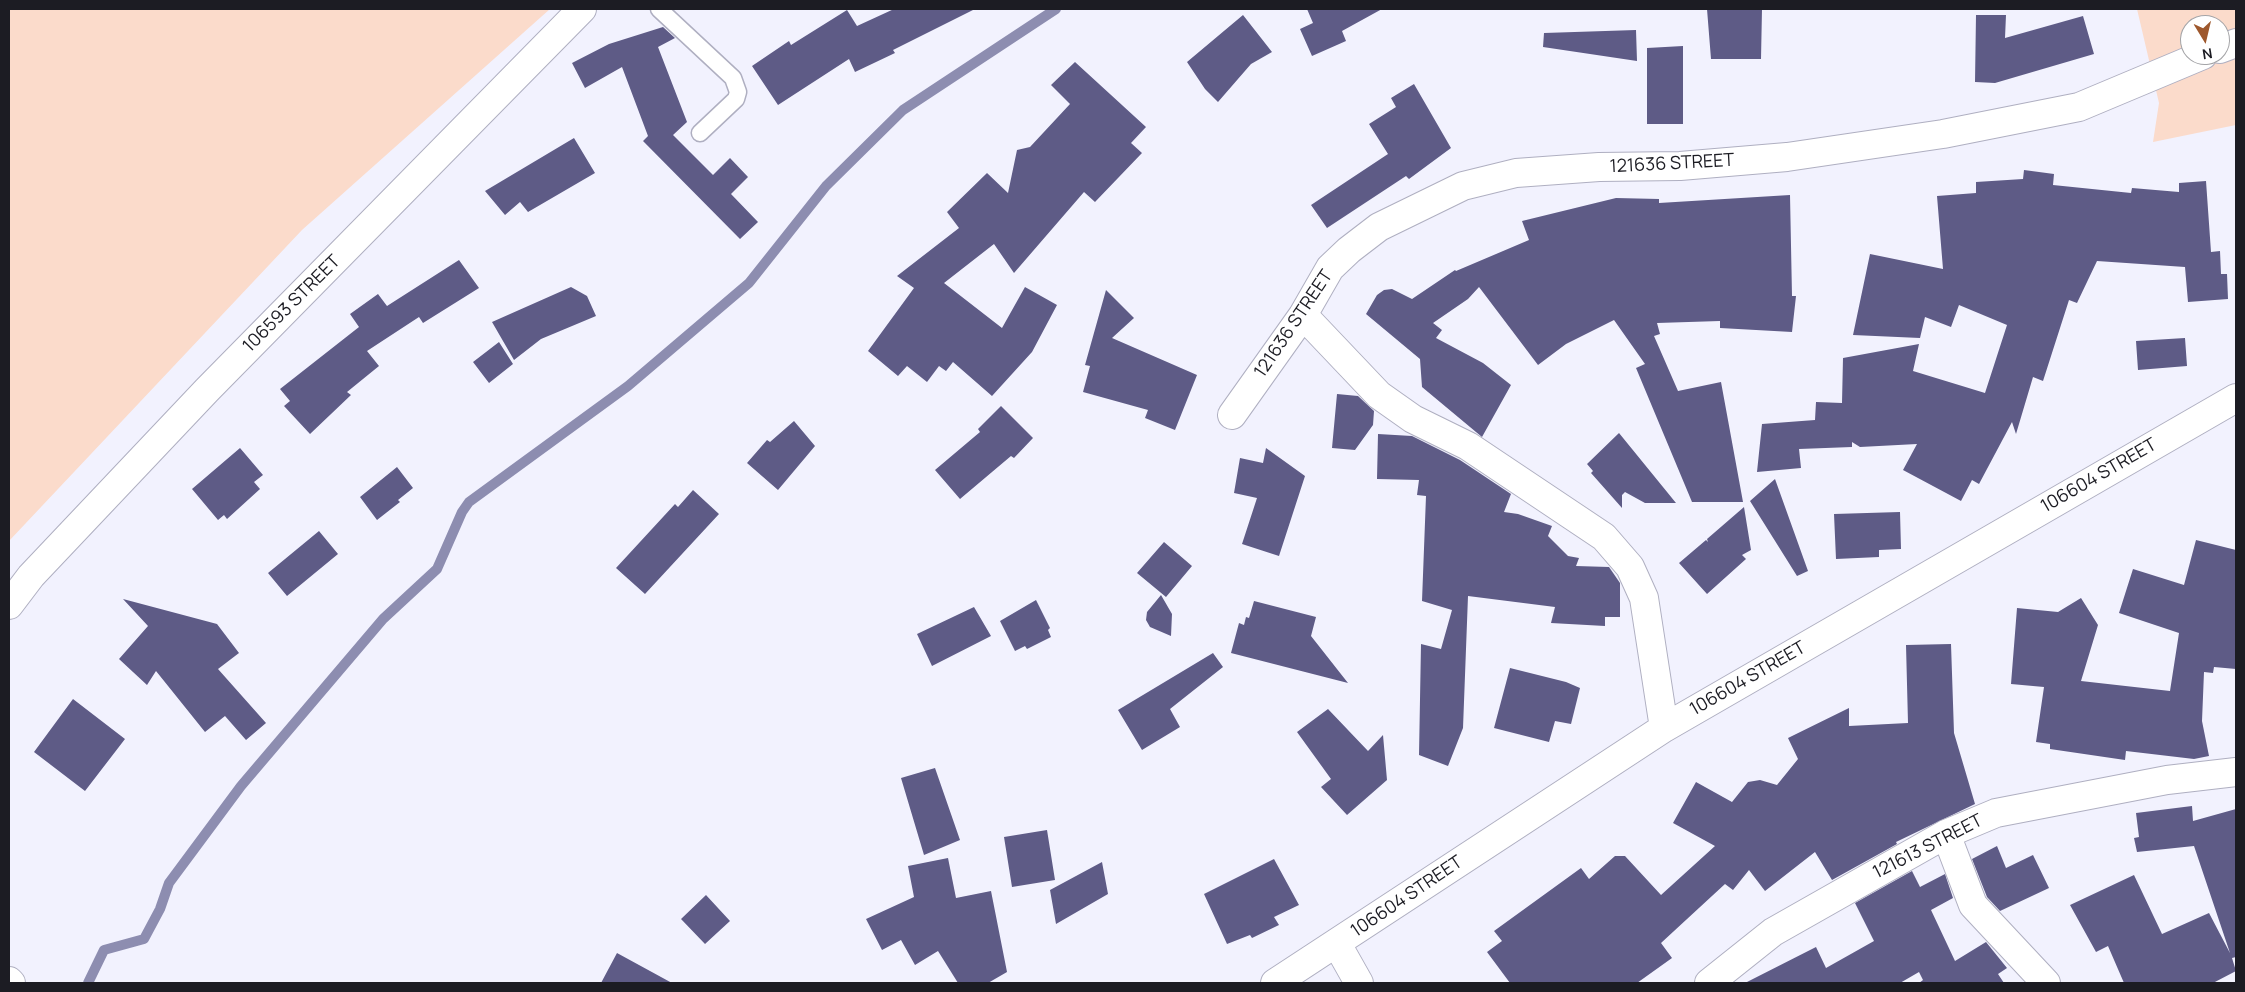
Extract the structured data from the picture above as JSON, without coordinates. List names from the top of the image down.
{
  "streets": {
    "street": [
      "121636 STREET",
      "106593 STREET",
      "106604 STREET",
      "121613 STREET"
    ]
  },
  "north": "bottom"
}
